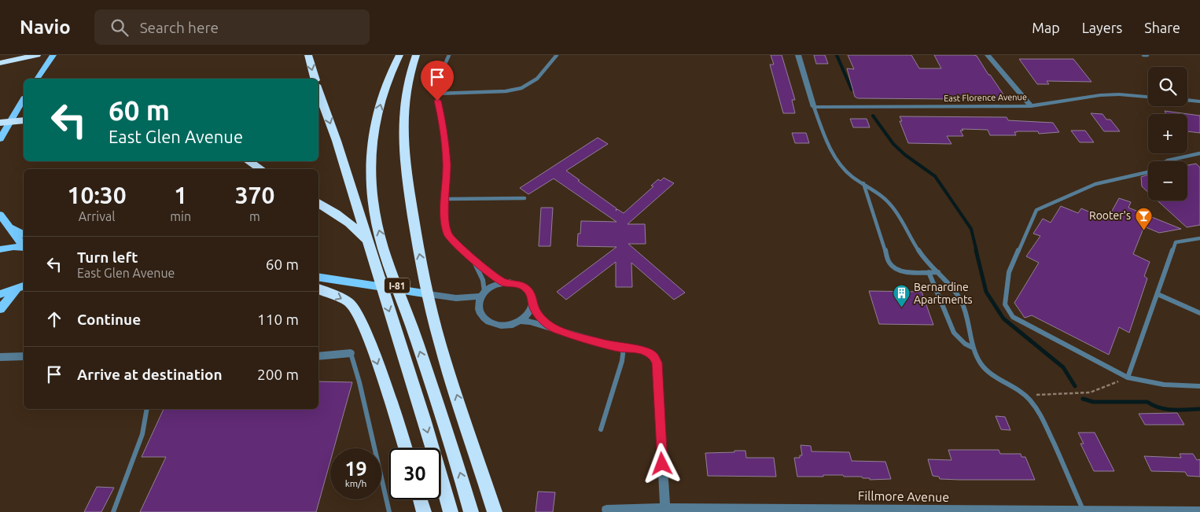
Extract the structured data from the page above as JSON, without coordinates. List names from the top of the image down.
{
  "streets": {
    "highway": ["I-81"],
    "street": ["East Florence Avenue", "Fillmore Avenue"]
  },
  "places": {
    "bar": ["Rooter's"],
    "building": ["Bernardine Apartments"]
  },
  "page": {
    "header": "Navio",
    "search": "Search here",
    "nav": ["Map", "Layers", "Share"],
    "map_buttons": ["+", "−"],
    "turn": ["60 m", "East Glen Avenue"],
    "eta": [
      "10:30",
      "Arrival",
      "1",
      "min",
      "370",
      "m"
    ],
    "list": [
      {
        "name": "Turn left",
        "note": "East Glen Avenue",
        "value": "60 m"
      },
      {
        "name": "Continue",
        "value": "110 m"
      },
      {
        "name": "Arrive at destination",
        "value": "200 m"
      }
    ],
    "speed": "19 km/h",
    "limit": "30"
  }
}
